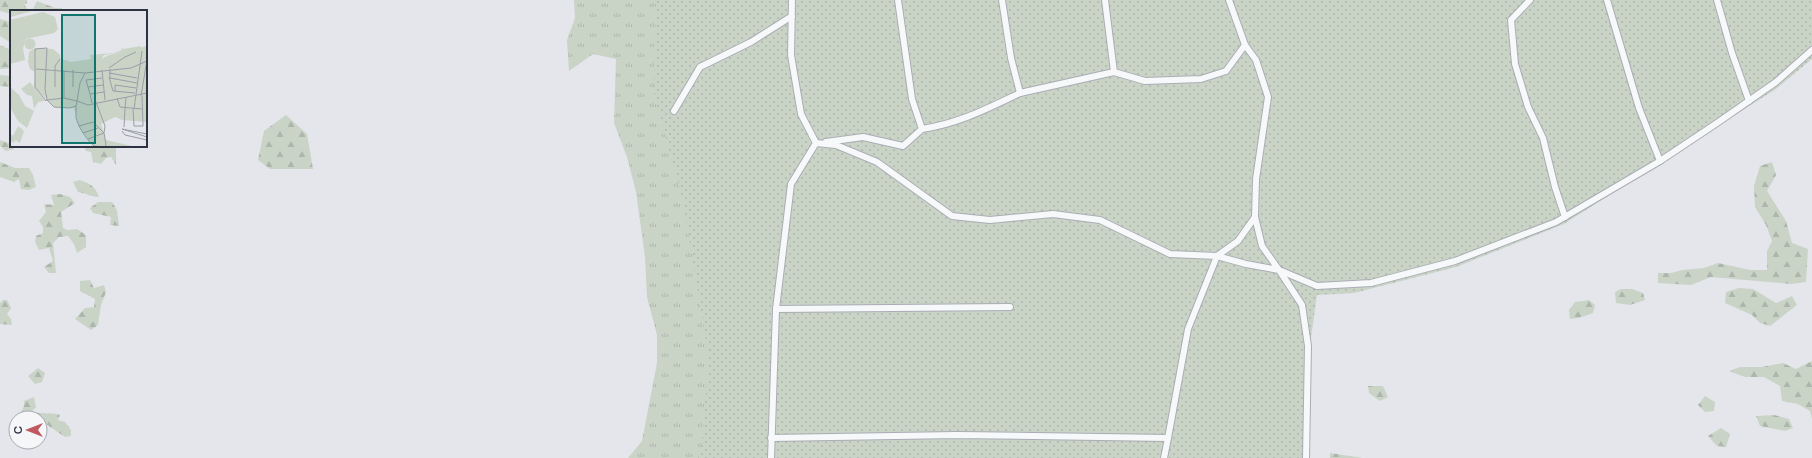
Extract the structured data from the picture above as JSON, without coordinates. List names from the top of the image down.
{
  "north": "left"
}
